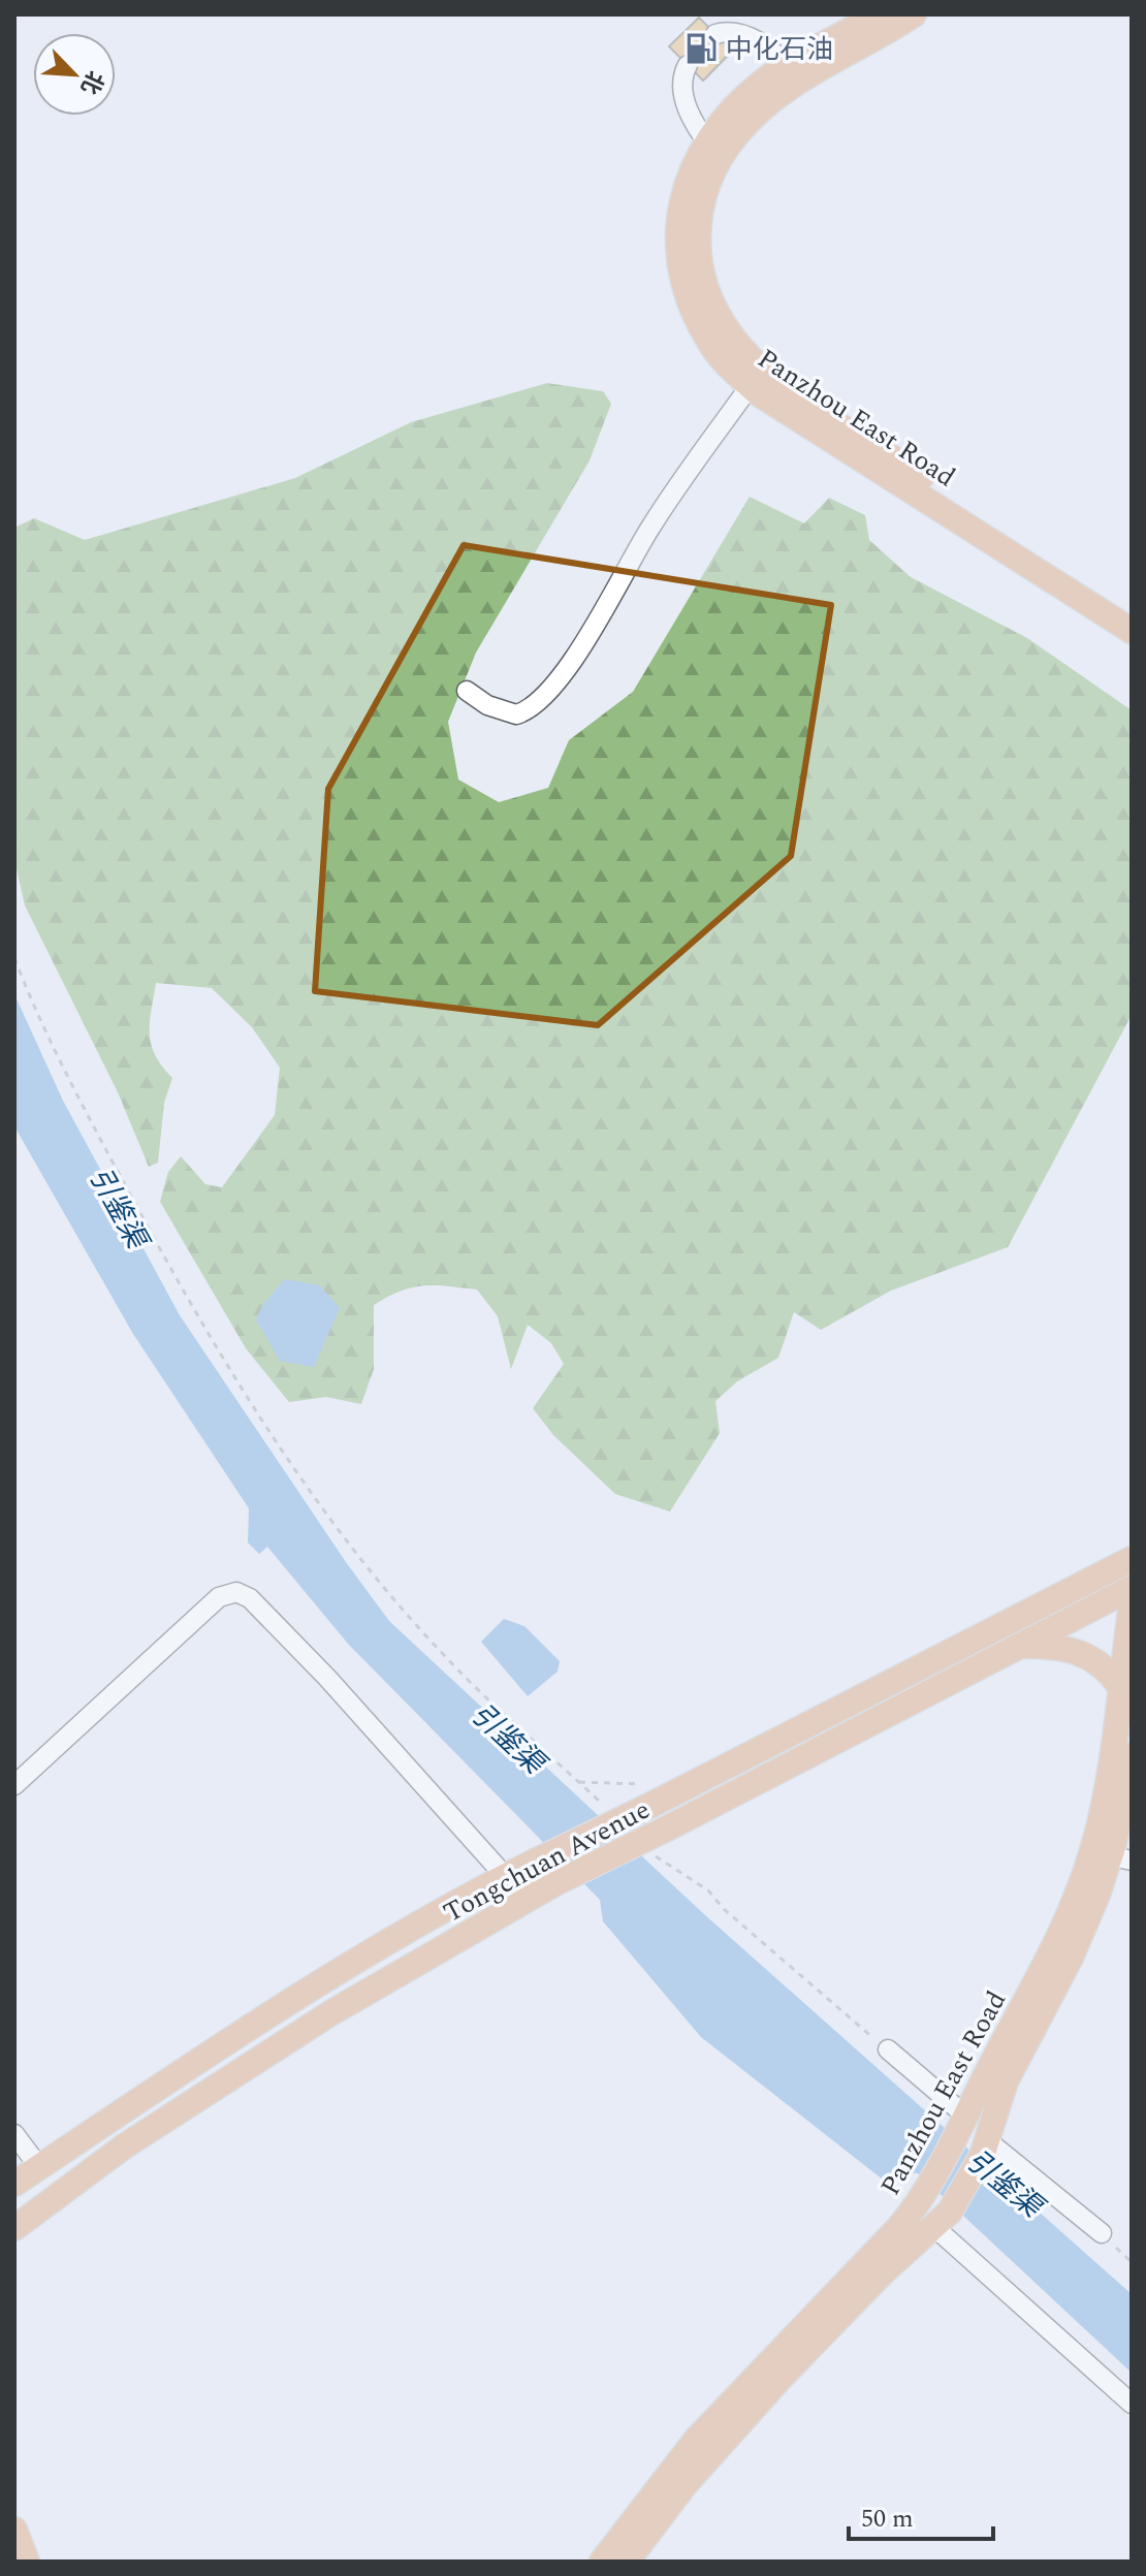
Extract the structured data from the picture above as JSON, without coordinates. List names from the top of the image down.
{
  "streets": {
    "main road": ["Panzhou East Road", "Tongchuan Avenue"]
  },
  "water": ["引鉴渠"],
  "places": {
    "fuel station": ["中化石油"]
  },
  "scale_bar": "50 m",
  "north": "bottom right"
}
